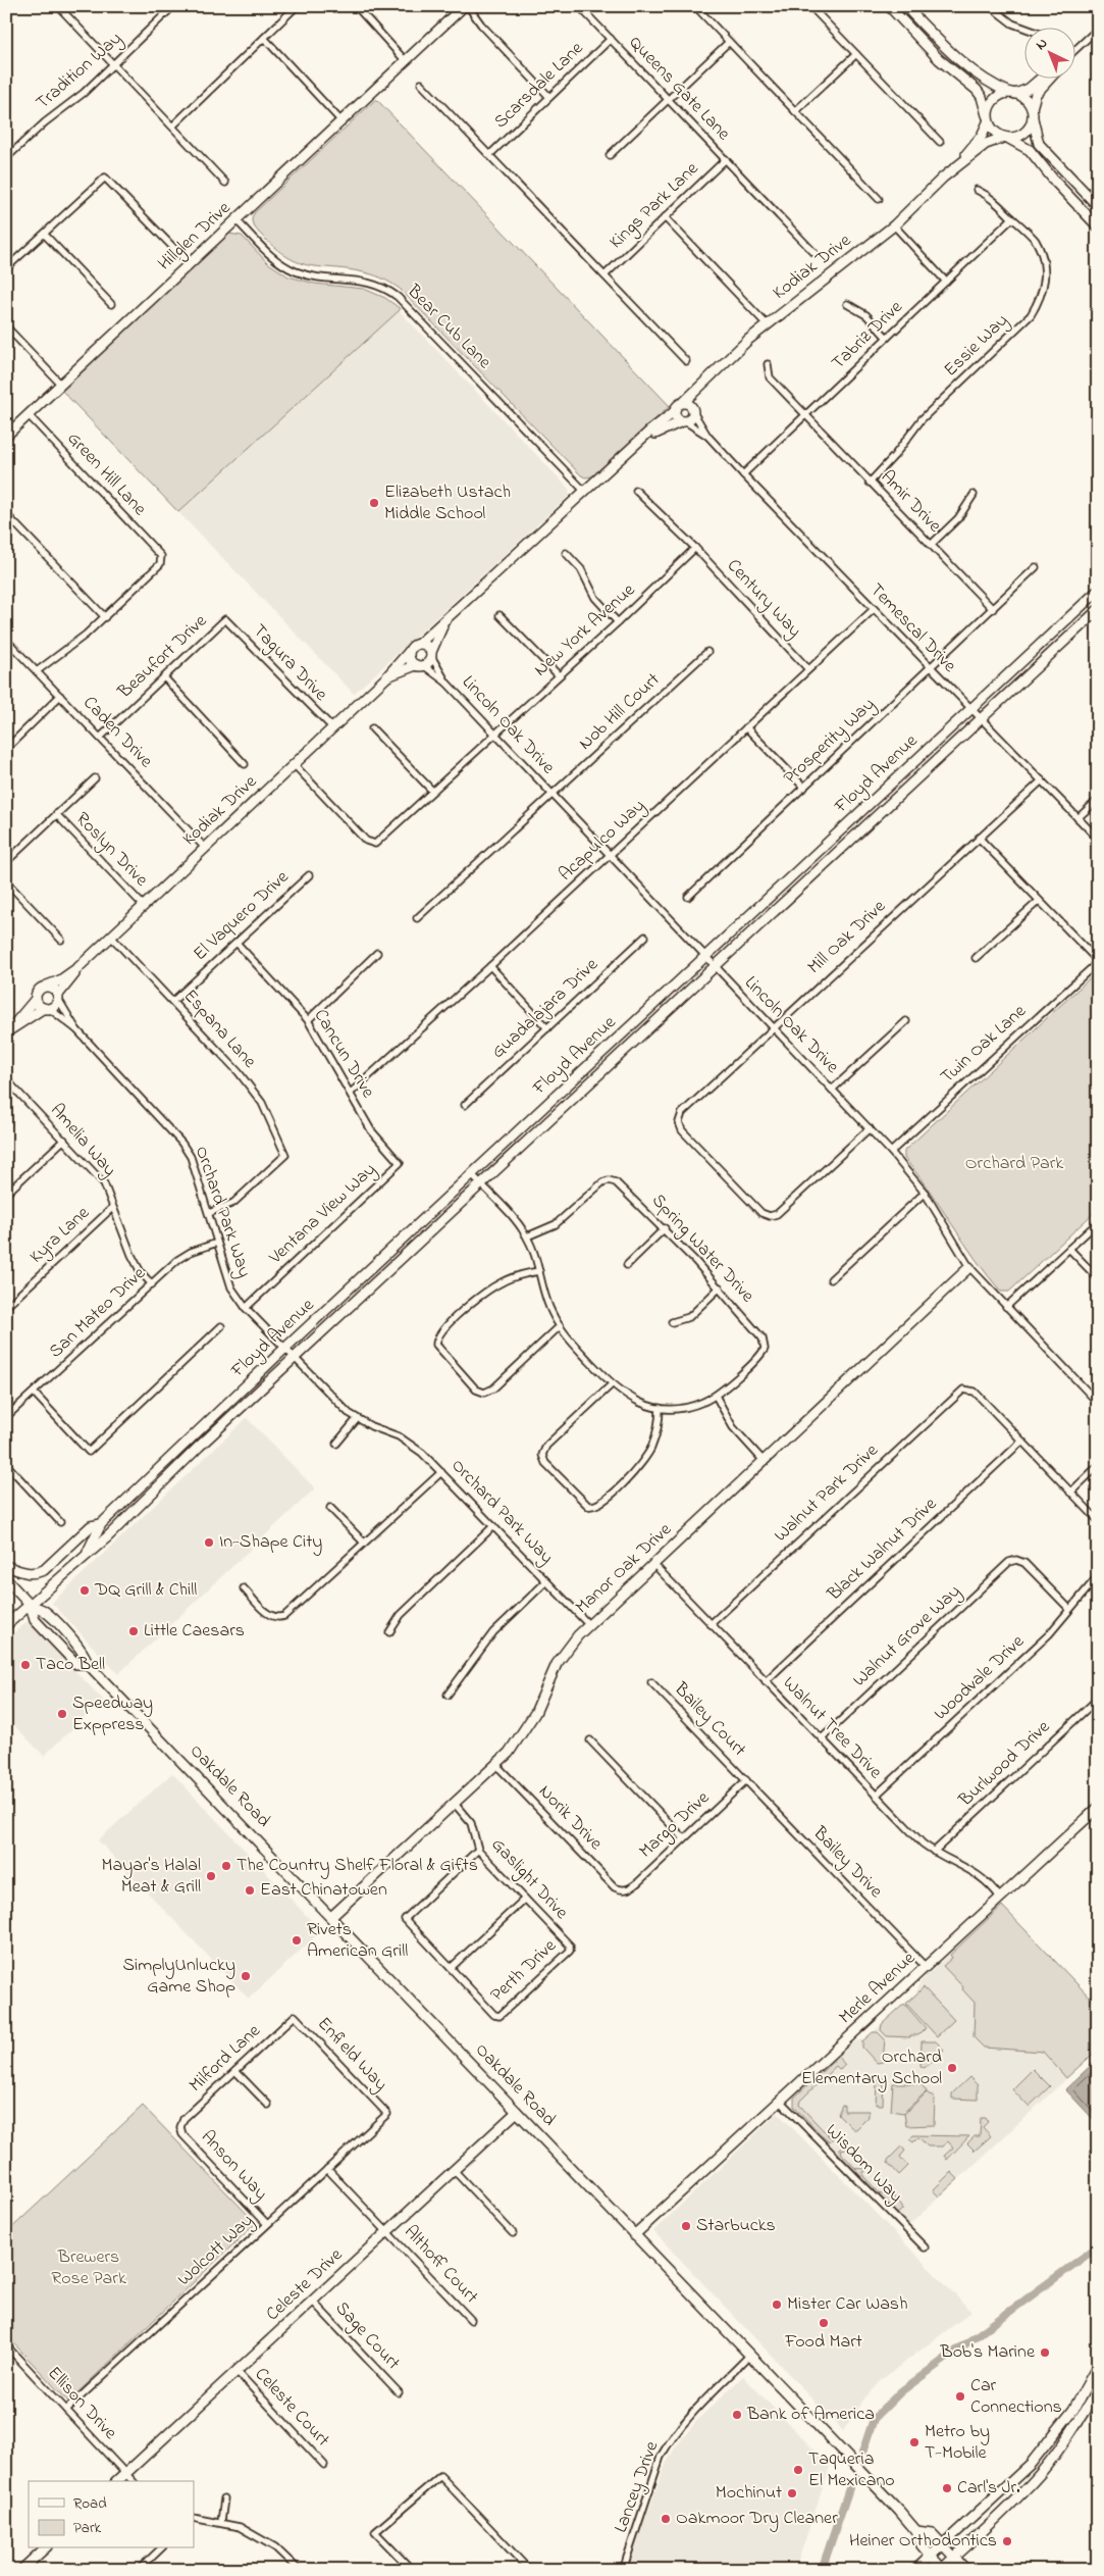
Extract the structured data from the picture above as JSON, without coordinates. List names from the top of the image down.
{
  "streets": {
    "street": [
      "Tradition Way",
      "Scarsdale Lane",
      "Queens Gate Lane",
      "Kings Park Lane",
      "Hillglen Drive",
      "Kodiak Drive",
      "Bear Cub Lane",
      "Tabriz Drive",
      "Essie Way",
      "Green Hill Lane",
      "Amir Drive",
      "Century Way",
      "Temescal Drive",
      "New York Avenue",
      "Beaufort Drive",
      "Tagura Drive",
      "Nob Hill Court",
      "Lincoln Oak Drive",
      "Caden Drive",
      "Prosperity Way",
      "Floyd Avenue",
      "Acapulco Way",
      "Roslyn Drive",
      "El Vaquero Drive",
      "Mill Oak Drive",
      "Guadalajara Drive",
      "Espana Lane",
      "Twin Oak Lane",
      "Cancun Drive",
      "Amelia Way",
      "Orchard Park Way",
      "Ventana View Way",
      "Kyra Lane",
      "Spring Water Drive",
      "San Mateo Drive",
      "Walnut Park Drive",
      "Black Walnut Drive",
      "Manor Oak Drive",
      "Walnut Grove Way",
      "Woodvale Drive",
      "Bailey Court",
      "Walnut Tree Drive",
      "Burlwood Drive",
      "Oakdale Road",
      "Norik Drive",
      "Margo Drive",
      "Bailey Drive",
      "Gaslight Drive",
      "Perth Drive",
      "Merle Avenue",
      "Enfield Way",
      "Milford Lane",
      "Wisdom Way",
      "Anson Way",
      "Wolcott Way",
      "Althoff Court",
      "Celeste Drive",
      "Sage Court",
      "Ellison Drive",
      "Celeste Court",
      "Lancey Drive"
    ]
  },
  "crossings": [
    ["Scarsdale Lane", "Queens Gate Lane"],
    ["Queens Gate Lane", "Kings Park Lane"],
    ["Hillglen Drive", "Bear Cub Lane"],
    ["Hillglen Drive", "Green Hill Lane"],
    ["Kodiak Drive", "Temescal Drive"],
    ["Kodiak Drive", "New York Avenue"],
    ["Kodiak Drive", "Tagura Drive"],
    ["Kodiak Drive", "Lincoln Oak Drive"],
    ["Kodiak Drive", "Caden Drive"],
    ["Kodiak Drive", "Roslyn Drive"],
    ["Kodiak Drive", "Espana Lane"],
    ["Kodiak Drive", "Orchard Park Way"],
    ["Tabriz Drive", "Essie Way"],
    ["Tabriz Drive", "Amir Drive"],
    ["Tabriz Drive", "Temescal Drive"],
    ["Essie Way", "Amir Drive"],
    ["Amir Drive", "Prosperity Way"],
    ["Century Way", "New York Avenue"],
    ["Century Way", "Acapulco Way"],
    ["Temescal Drive", "Prosperity Way"],
    ["Temescal Drive", "Floyd Avenue"],
    ["Temescal Drive", "Acapulco Way"],
    ["Temescal Drive", "Mill Oak Drive"],
    ["New York Avenue", "Lincoln Oak Drive"],
    ["Beaufort Drive", "Tagura Drive"],
    ["Beaufort Drive", "Caden Drive"],
    ["Nob Hill Court", "Lincoln Oak Drive"],
    ["Lincoln Oak Drive", "Floyd Avenue"],
    ["Lincoln Oak Drive", "Acapulco Way"],
    ["Lincoln Oak Drive", "Mill Oak Drive"],
    ["Lincoln Oak Drive", "Twin Oak Lane"],
    ["Lincoln Oak Drive", "Manor Oak Drive"],
    ["Floyd Avenue", "Orchard Park Way"],
    ["Floyd Avenue", "Oakdale Road"],
    ["Acapulco Way", "Cancun Drive"],
    ["El Vaquero Drive", "Espana Lane"],
    ["El Vaquero Drive", "Cancun Drive"],
    ["Espana Lane", "Orchard Park Way"],
    ["Cancun Drive", "Ventana View Way"],
    ["Amelia Way", "Kyra Lane"],
    ["Amelia Way", "San Mateo Drive"],
    ["Orchard Park Way", "Ventana View Way"],
    ["Orchard Park Way", "San Mateo Drive"],
    ["Orchard Park Way", "Manor Oak Drive"],
    ["Walnut Park Drive", "Black Walnut Drive"],
    ["Walnut Park Drive", "Walnut Tree Drive"],
    ["Black Walnut Drive", "Walnut Tree Drive"],
    ["Manor Oak Drive", "Walnut Tree Drive"],
    ["Manor Oak Drive", "Oakdale Road"],
    ["Manor Oak Drive", "Norik Drive"],
    ["Manor Oak Drive", "Gaslight Drive"],
    ["Walnut Grove Way", "Woodvale Drive"],
    ["Walnut Grove Way", "Walnut Tree Drive"],
    ["Woodvale Drive", "Walnut Tree Drive"],
    ["Bailey Court", "Margo Drive"],
    ["Bailey Court", "Bailey Drive"],
    ["Walnut Tree Drive", "Burlwood Drive"],
    ["Walnut Tree Drive", "Merle Avenue"],
    ["Oakdale Road", "Merle Avenue"],
    ["Oakdale Road", "Celeste Drive"],
    ["Oakdale Road", "Lancey Drive"],
    ["Norik Drive", "Margo Drive"],
    ["Margo Drive", "Bailey Drive"],
    ["Bailey Drive", "Merle Avenue"],
    ["Gaslight Drive", "Perth Drive"],
    ["Merle Avenue", "Wisdom Way"],
    ["Enfield Way", "Milford Lane"],
    ["Enfield Way", "Wolcott Way"],
    ["Milford Lane", "Anson Way"],
    ["Anson Way", "Wolcott Way"],
    ["Wolcott Way", "Althoff Court"],
    ["Wolcott Way", "Ellison Drive"],
    ["Althoff Court", "Celeste Drive"],
    ["Celeste Drive", "Sage Court"],
    ["Celeste Drive", "Ellison Drive"],
    ["Celeste Drive", "Celeste Court"]
  ],
  "parks": ["Orchard Park", "Brewers Rose Park"],
  "places": [
    "Elizabeth Ustach Middle School",
    "In-Shape City",
    "DQ Grill & Chill",
    "Little Caesars",
    "Taco Bell",
    "Speedway Exppress",
    "The Country Shelf Floral & Gifts",
    "Mayar's Halal Meat & Grill",
    "East Chinatowen",
    "Rivets American Grill",
    "SimplyUnlucky Game Shop",
    "Orchard Elementary School",
    "Starbucks",
    "Mister Car Wash",
    "Food Mart",
    "Bob's Marine",
    "Car Connections",
    "Bank of America",
    "Metro by T-Mobile",
    "Taqueria El Mexicano",
    "Carl's Jr.",
    "Mochinut",
    "Oakmoor Dry Cleaner",
    "Heiner Orthodontics"
  ],
  "legend": ["Road", "Park"],
  "north": "top left"
}
